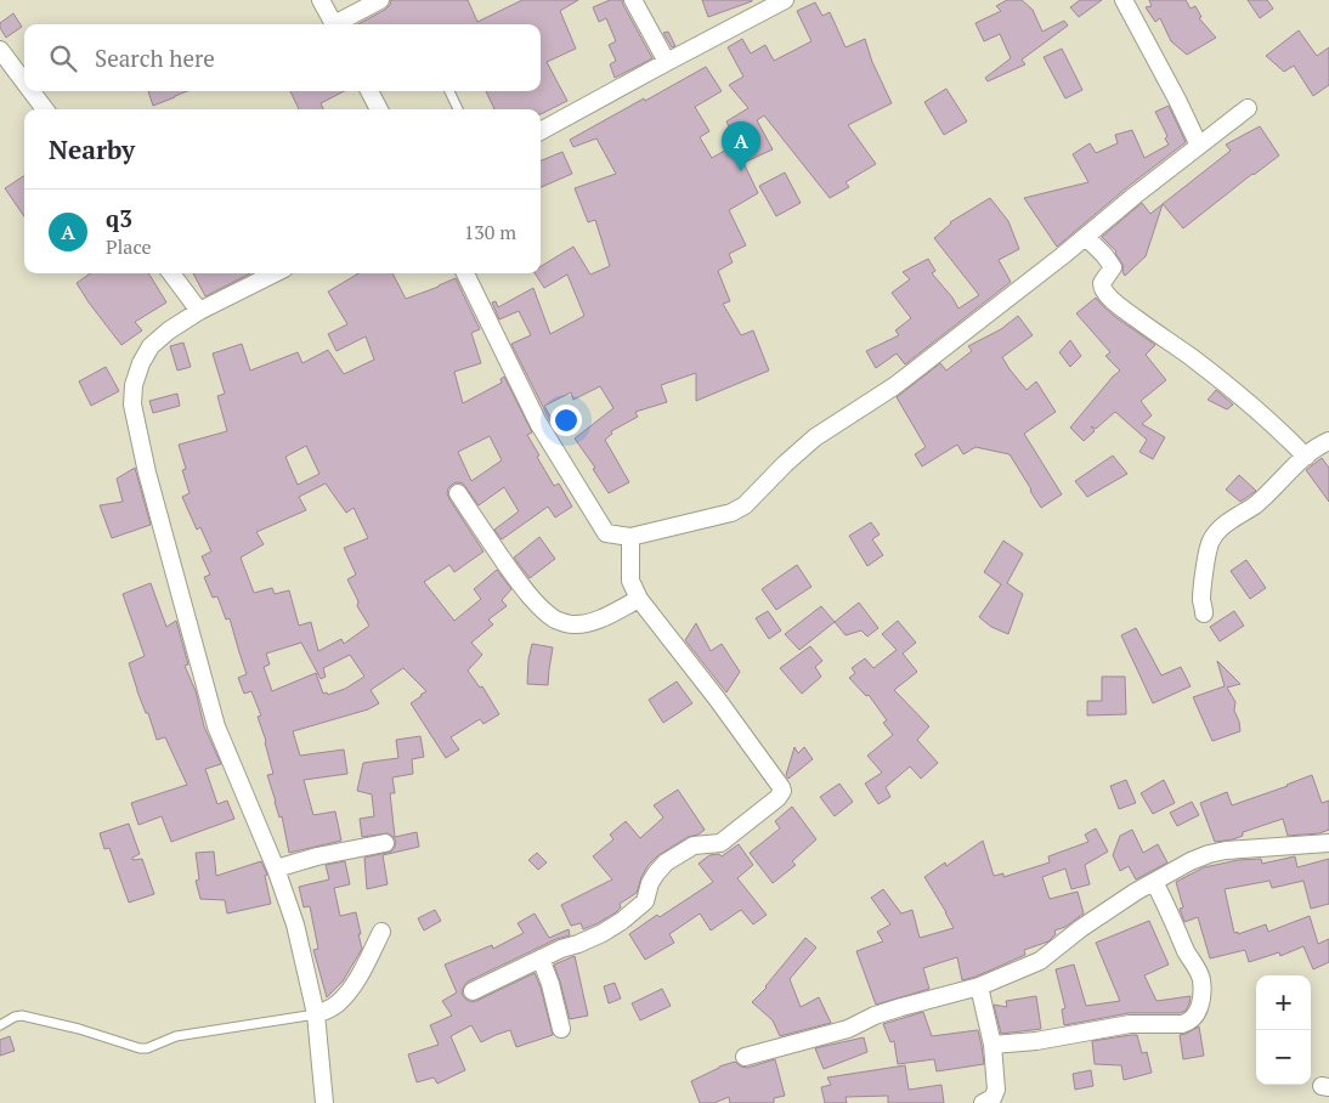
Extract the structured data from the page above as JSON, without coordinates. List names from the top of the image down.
{
  "page": {
    "search": "Search here",
    "heading": "Nearby",
    "pins": "A",
    "list": [
      {
        "mark": "A",
        "name": "q3",
        "note": "Place",
        "value": "130 m"
      }
    ],
    "map_buttons": ["+", "−"]
  }
}
